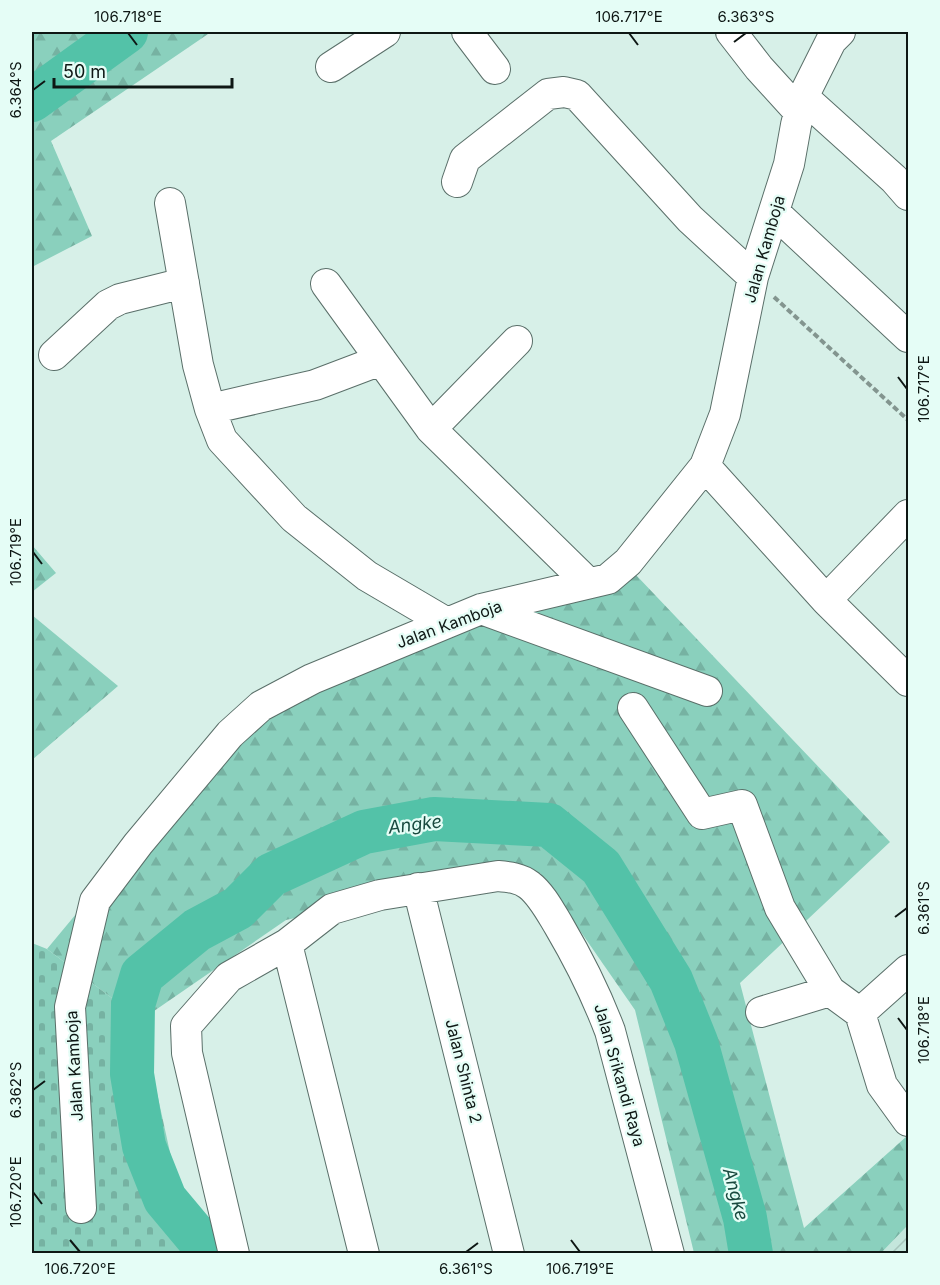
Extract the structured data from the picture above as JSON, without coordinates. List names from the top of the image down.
{
  "streets": {
    "street": ["Jalan Kamboja", "Jalan Shinta 2", "Jalan Srikandi Raya"]
  },
  "crossings": [
    ["Jalan Shinta 2", "Jalan Srikandi Raya"]
  ],
  "water": ["Angke"],
  "scale_bar": "50 m",
  "coordinates": [
    "106.718°E",
    "106.717°E",
    "6.363°S",
    "6.364°S",
    "106.719°E",
    "6.361°S",
    "6.362°S",
    "106.720°E"
  ]
}
